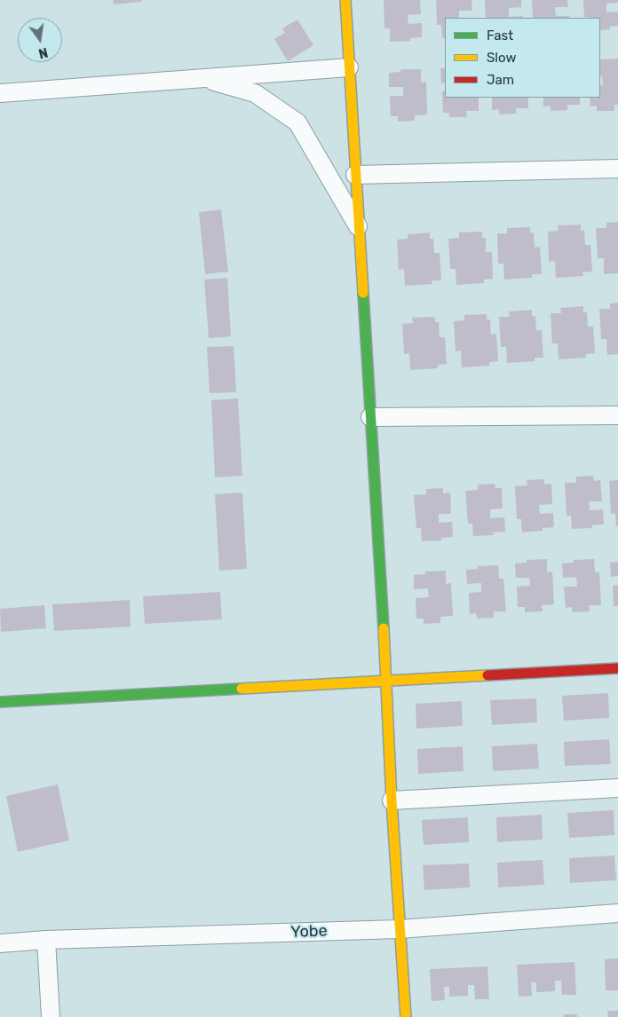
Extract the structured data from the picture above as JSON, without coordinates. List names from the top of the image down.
{
  "streets": {
    "street": ["Yobe"]
  },
  "legend": ["Fast", "Slow", "Jam"],
  "north": "bottom"
}
